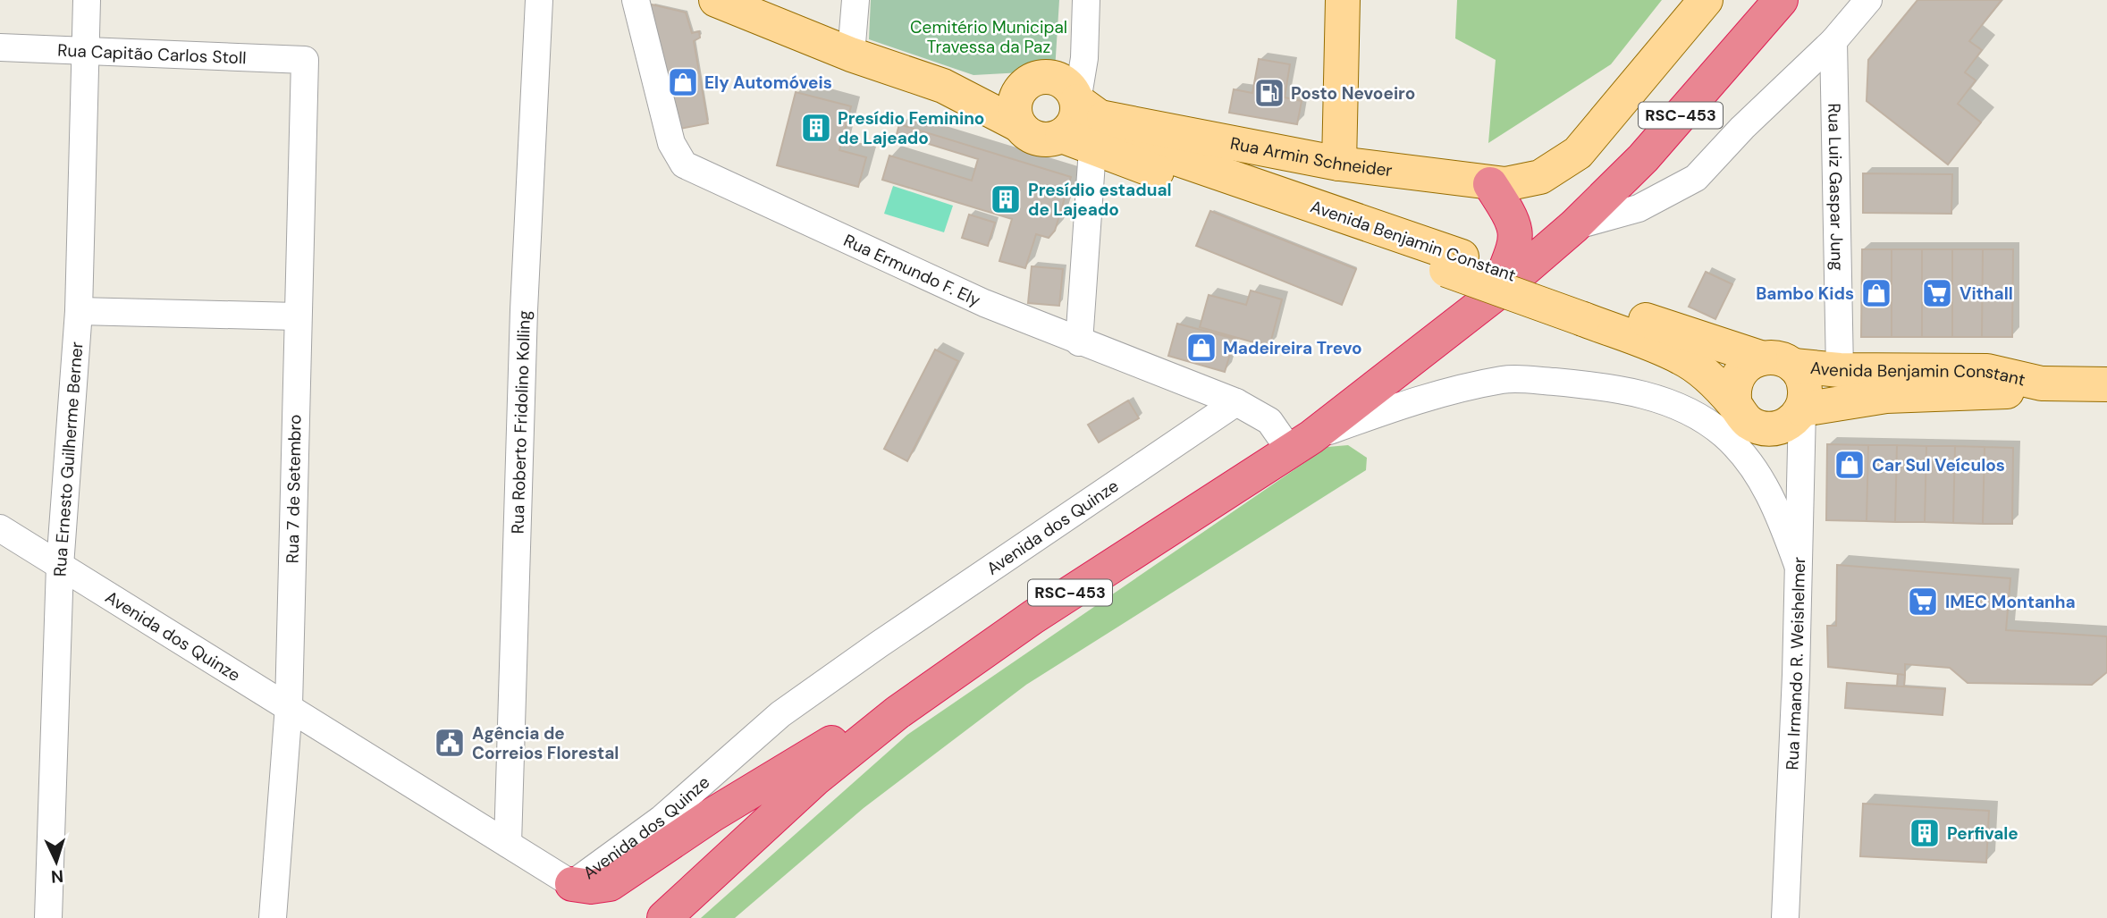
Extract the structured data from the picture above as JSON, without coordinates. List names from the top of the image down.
{
  "streets": {
    "highway": ["RSC-453"],
    "main road": ["Rua Armin Schneider", "Avenida Benjamin Constant"],
    "street": [
      "Rua Capitão Carlos Stoll",
      "Rua Luiz Gaspar Jung",
      "Rua Ermundo F. Ely",
      "Rua Roberto Fridolino Kolling",
      "Rua Ernesto Guilherme Berner",
      "Rua 7 de Setembro",
      "Avenida dos Quinze",
      "Rua Irmando R. Weishelmer"
    ]
  },
  "crossings": [
    ["Rua Capitão Carlos Stoll", "Rua Ernesto Guilherme Berner"],
    ["Rua Capitão Carlos Stoll", "Rua 7 de Setembro"],
    ["RSC-453", "Rua Ermundo F. Ely"],
    ["Rua Armin Schneider", "Avenida Benjamin Constant"],
    ["Rua Luiz Gaspar Jung", "Avenida Benjamin Constant"],
    ["Avenida Benjamin Constant", "Rua Irmando R. Weishelmer"],
    ["Rua Ermundo F. Ely", "Avenida dos Quinze"],
    ["Rua Roberto Fridolino Kolling", "Avenida dos Quinze"],
    ["Rua Ernesto Guilherme Berner", "Avenida dos Quinze"],
    ["Rua 7 de Setembro", "Avenida dos Quinze"]
  ],
  "parks": ["Cemitério Municipal Travessa da Paz"],
  "places": {
    "shop": [
      "Ely Automóveis",
      "Bambo Kids",
      "Madeireira Trevo",
      "Car Sul Veículos"
    ],
    "fuel station": ["Posto Nevoeiro"],
    "building": ["Presídio Feminino de Lajeado", "Presídio estadual de Lajeado", "Perfivale"],
    "supermarket": ["Vithall", "IMEC Montanha"],
    "public building": ["Agência de Correios Florestal"]
  },
  "north": "bottom"
}
